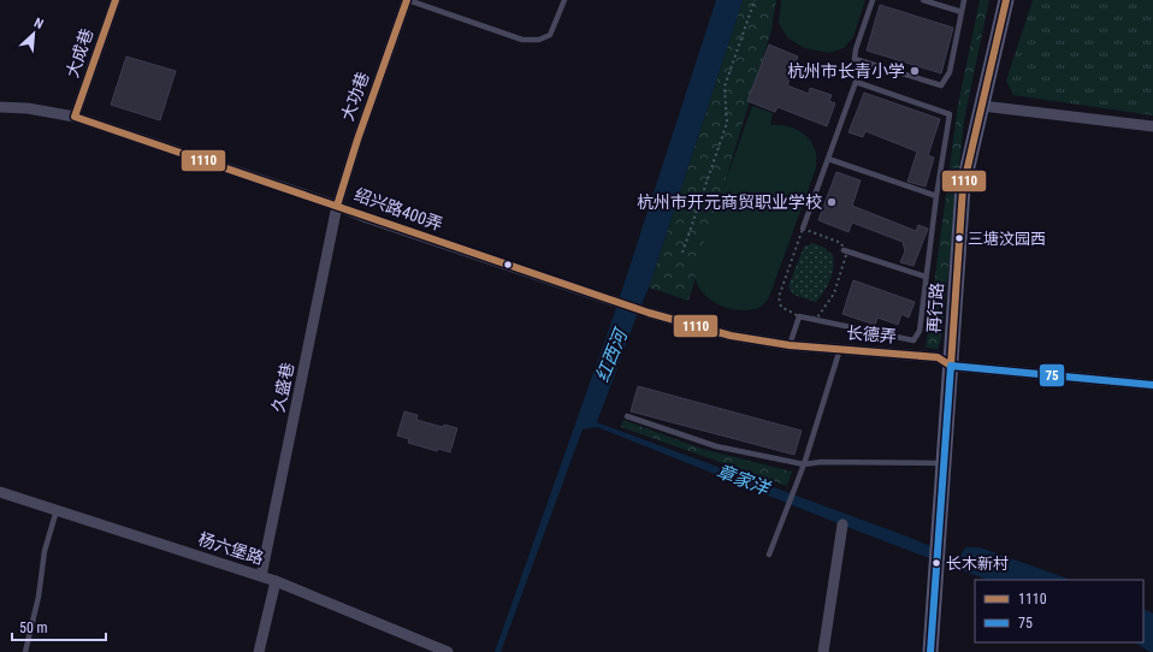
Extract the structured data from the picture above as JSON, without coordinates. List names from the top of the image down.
{
  "streets": {
    "street": [
      "大成巷",
      "大功巷",
      "绍兴路400弄",
      "再行路",
      "长德弄",
      "久盛巷",
      "杨六堡路"
    ]
  },
  "crossings": [
    ["大成巷", "绍兴路400弄"],
    ["大功巷", "绍兴路400弄"],
    ["大功巷", "久盛巷"],
    ["绍兴路400弄", "长德弄"],
    ["绍兴路400弄", "久盛巷"],
    ["再行路", "长德弄"],
    ["久盛巷", "杨六堡路"]
  ],
  "water": ["红西河", "章家洋"],
  "places": [
    "杭州市长青小学",
    "杭州市开元商贸职业学校",
    "三塘汶园西",
    "长木新村"
  ],
  "lines": ["transit line 1110", "transit line 75"],
  "legend": ["1110", "75"],
  "scale_bar": "50 m",
  "north": "top right"
}
